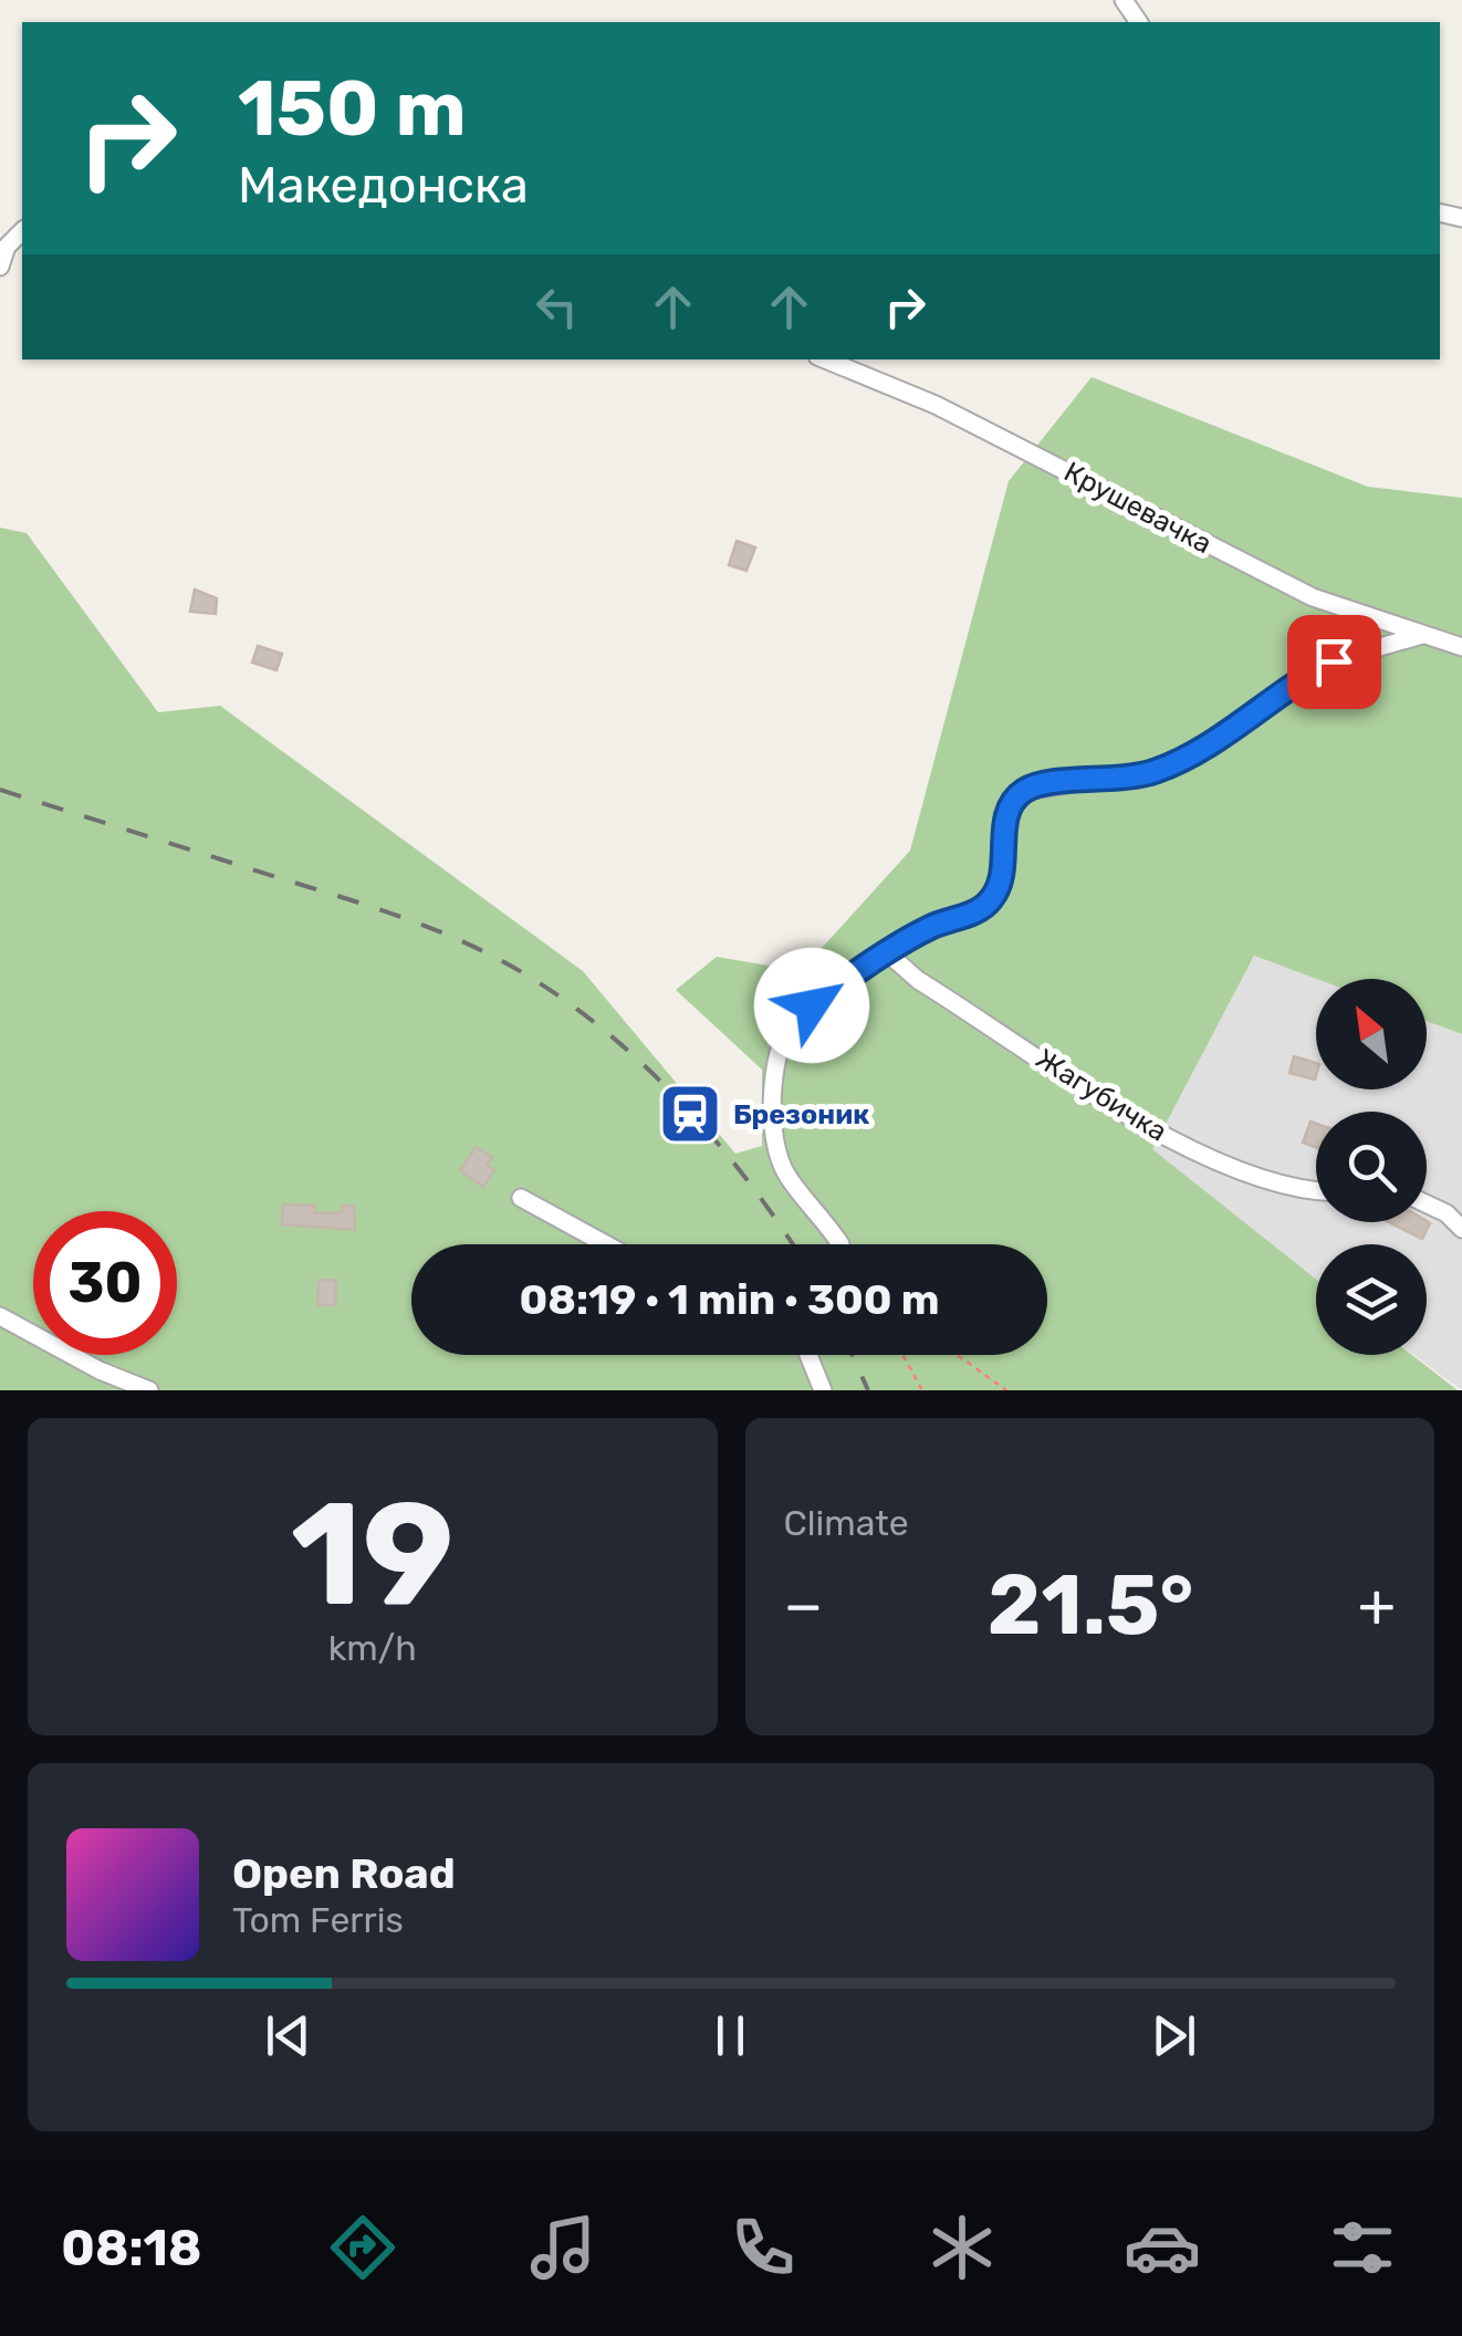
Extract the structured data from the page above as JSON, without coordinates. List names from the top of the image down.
{
  "streets": {
    "street": ["Крушевачка", "Жагубичка"]
  },
  "places": {
    "station": ["Брезоник"]
  },
  "north": "top left",
  "page": {
    "turn": ["150 m", "Македонска"],
    "limit": "30",
    "trip": "08:19 · 1 min · 300 m",
    "tile": [
      ["19", "km/h"],
      "Climate"
    ],
    "heat": ["−", "21.5°", "+"],
    "song": ["Open Road", "Tom Ferris"],
    "tabs": "08:18"
  }
}
